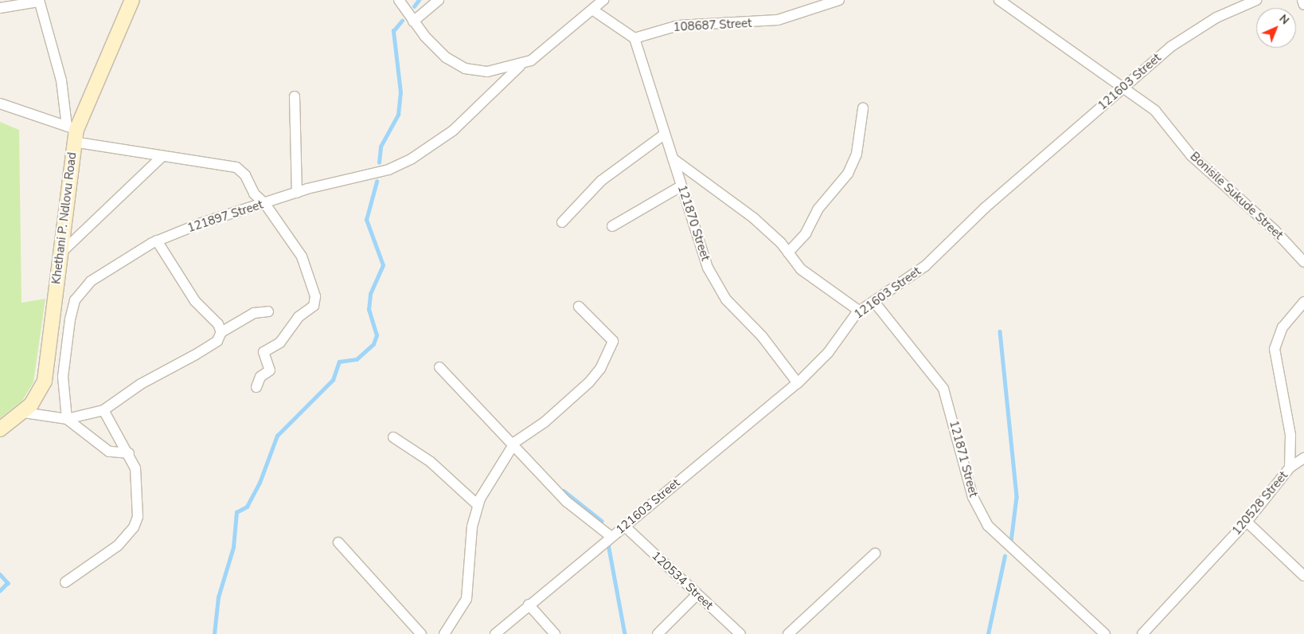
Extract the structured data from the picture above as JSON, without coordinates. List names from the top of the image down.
{
  "streets": {
    "street": [
      "108687 Street",
      "121603 Street",
      "Bonisile Sukude Street",
      "121897 Street",
      "Khethani P. Ndlovu Road",
      "121870 Street",
      "121871 Street",
      "120528 Street",
      "120534 Street"
    ]
  },
  "crossings": [
    ["108687 Street", "121870 Street"],
    ["121603 Street", "Bonisile Sukude Street"],
    ["121603 Street", "121870 Street"],
    ["121603 Street", "121871 Street"],
    ["121603 Street", "120534 Street"]
  ],
  "north": "top right"
}
